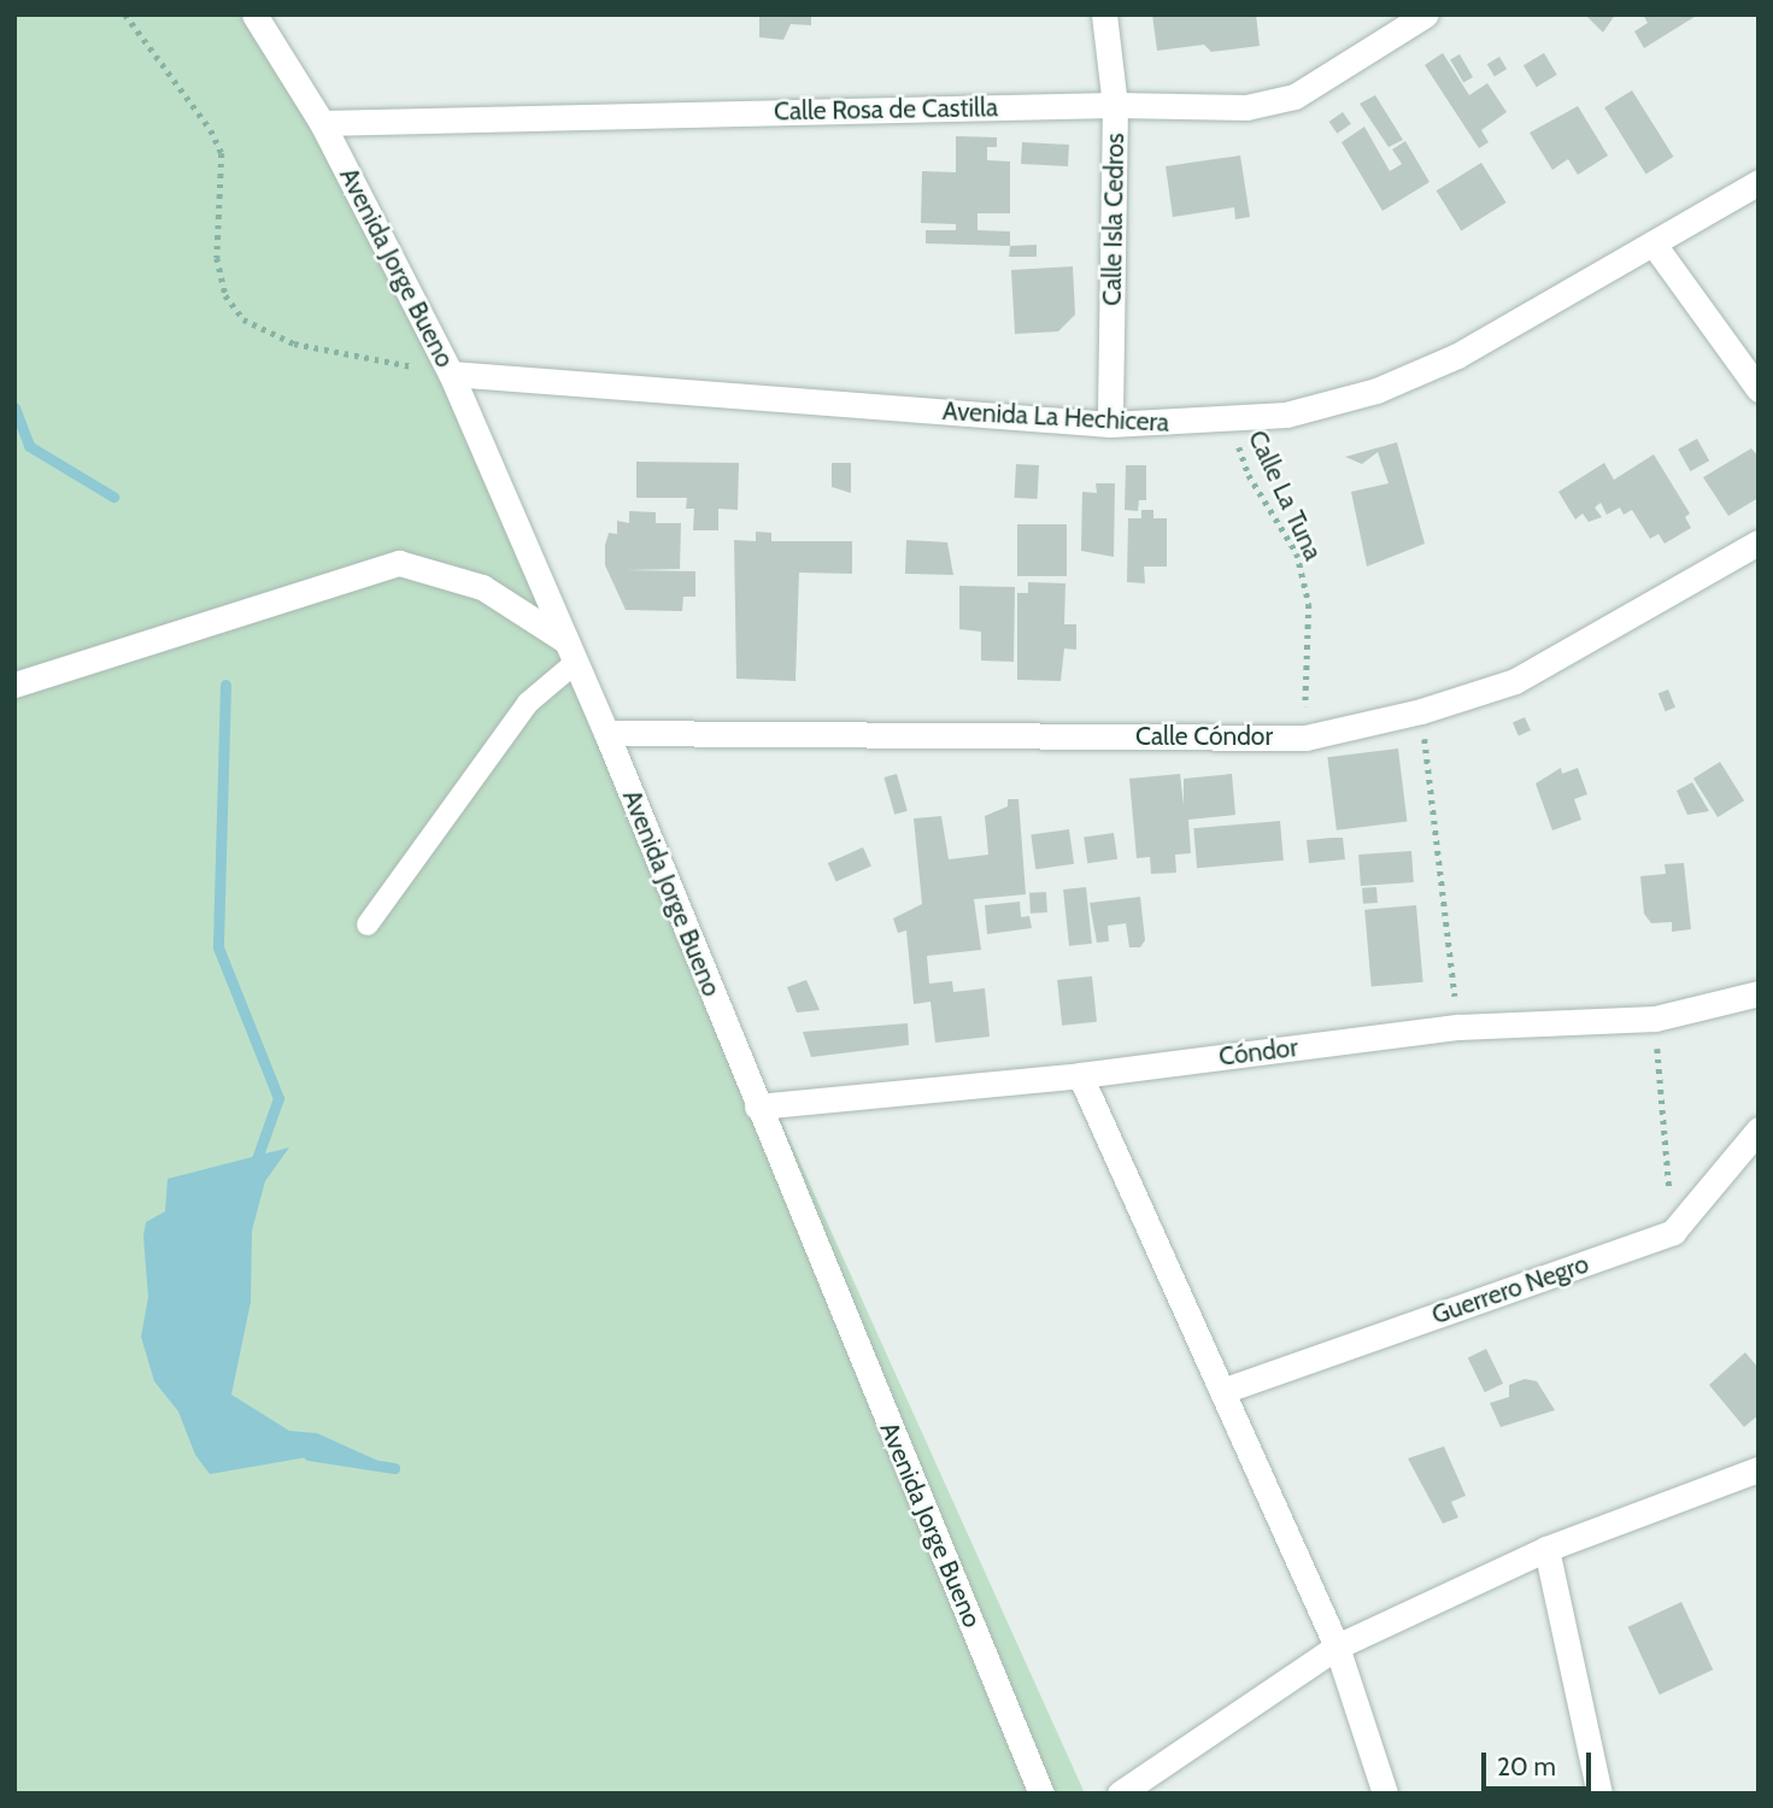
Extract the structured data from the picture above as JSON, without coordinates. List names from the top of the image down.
{
  "streets": {
    "street": [
      "Calle Rosa de Castilla",
      "Calle Isla Cedros",
      "Avenida Jorge Bueno",
      "Avenida La Hechicera",
      "Calle Cóndor",
      "Cóndor",
      "Guerrero Negro"
    ],
    "path": ["Calle La Tuna"]
  },
  "crossings": [
    ["Calle Rosa de Castilla", "Calle Isla Cedros"],
    ["Calle Rosa de Castilla", "Avenida Jorge Bueno"],
    ["Calle Isla Cedros", "Avenida La Hechicera"],
    ["Avenida Jorge Bueno", "Avenida La Hechicera"],
    ["Avenida Jorge Bueno", "Calle Cóndor"],
    ["Avenida Jorge Bueno", "Cóndor"],
    ["Avenida La Hechicera", "Calle La Tuna"],
    ["Calle La Tuna", "Calle Cóndor"]
  ],
  "scale_bar": "20 m"
}
